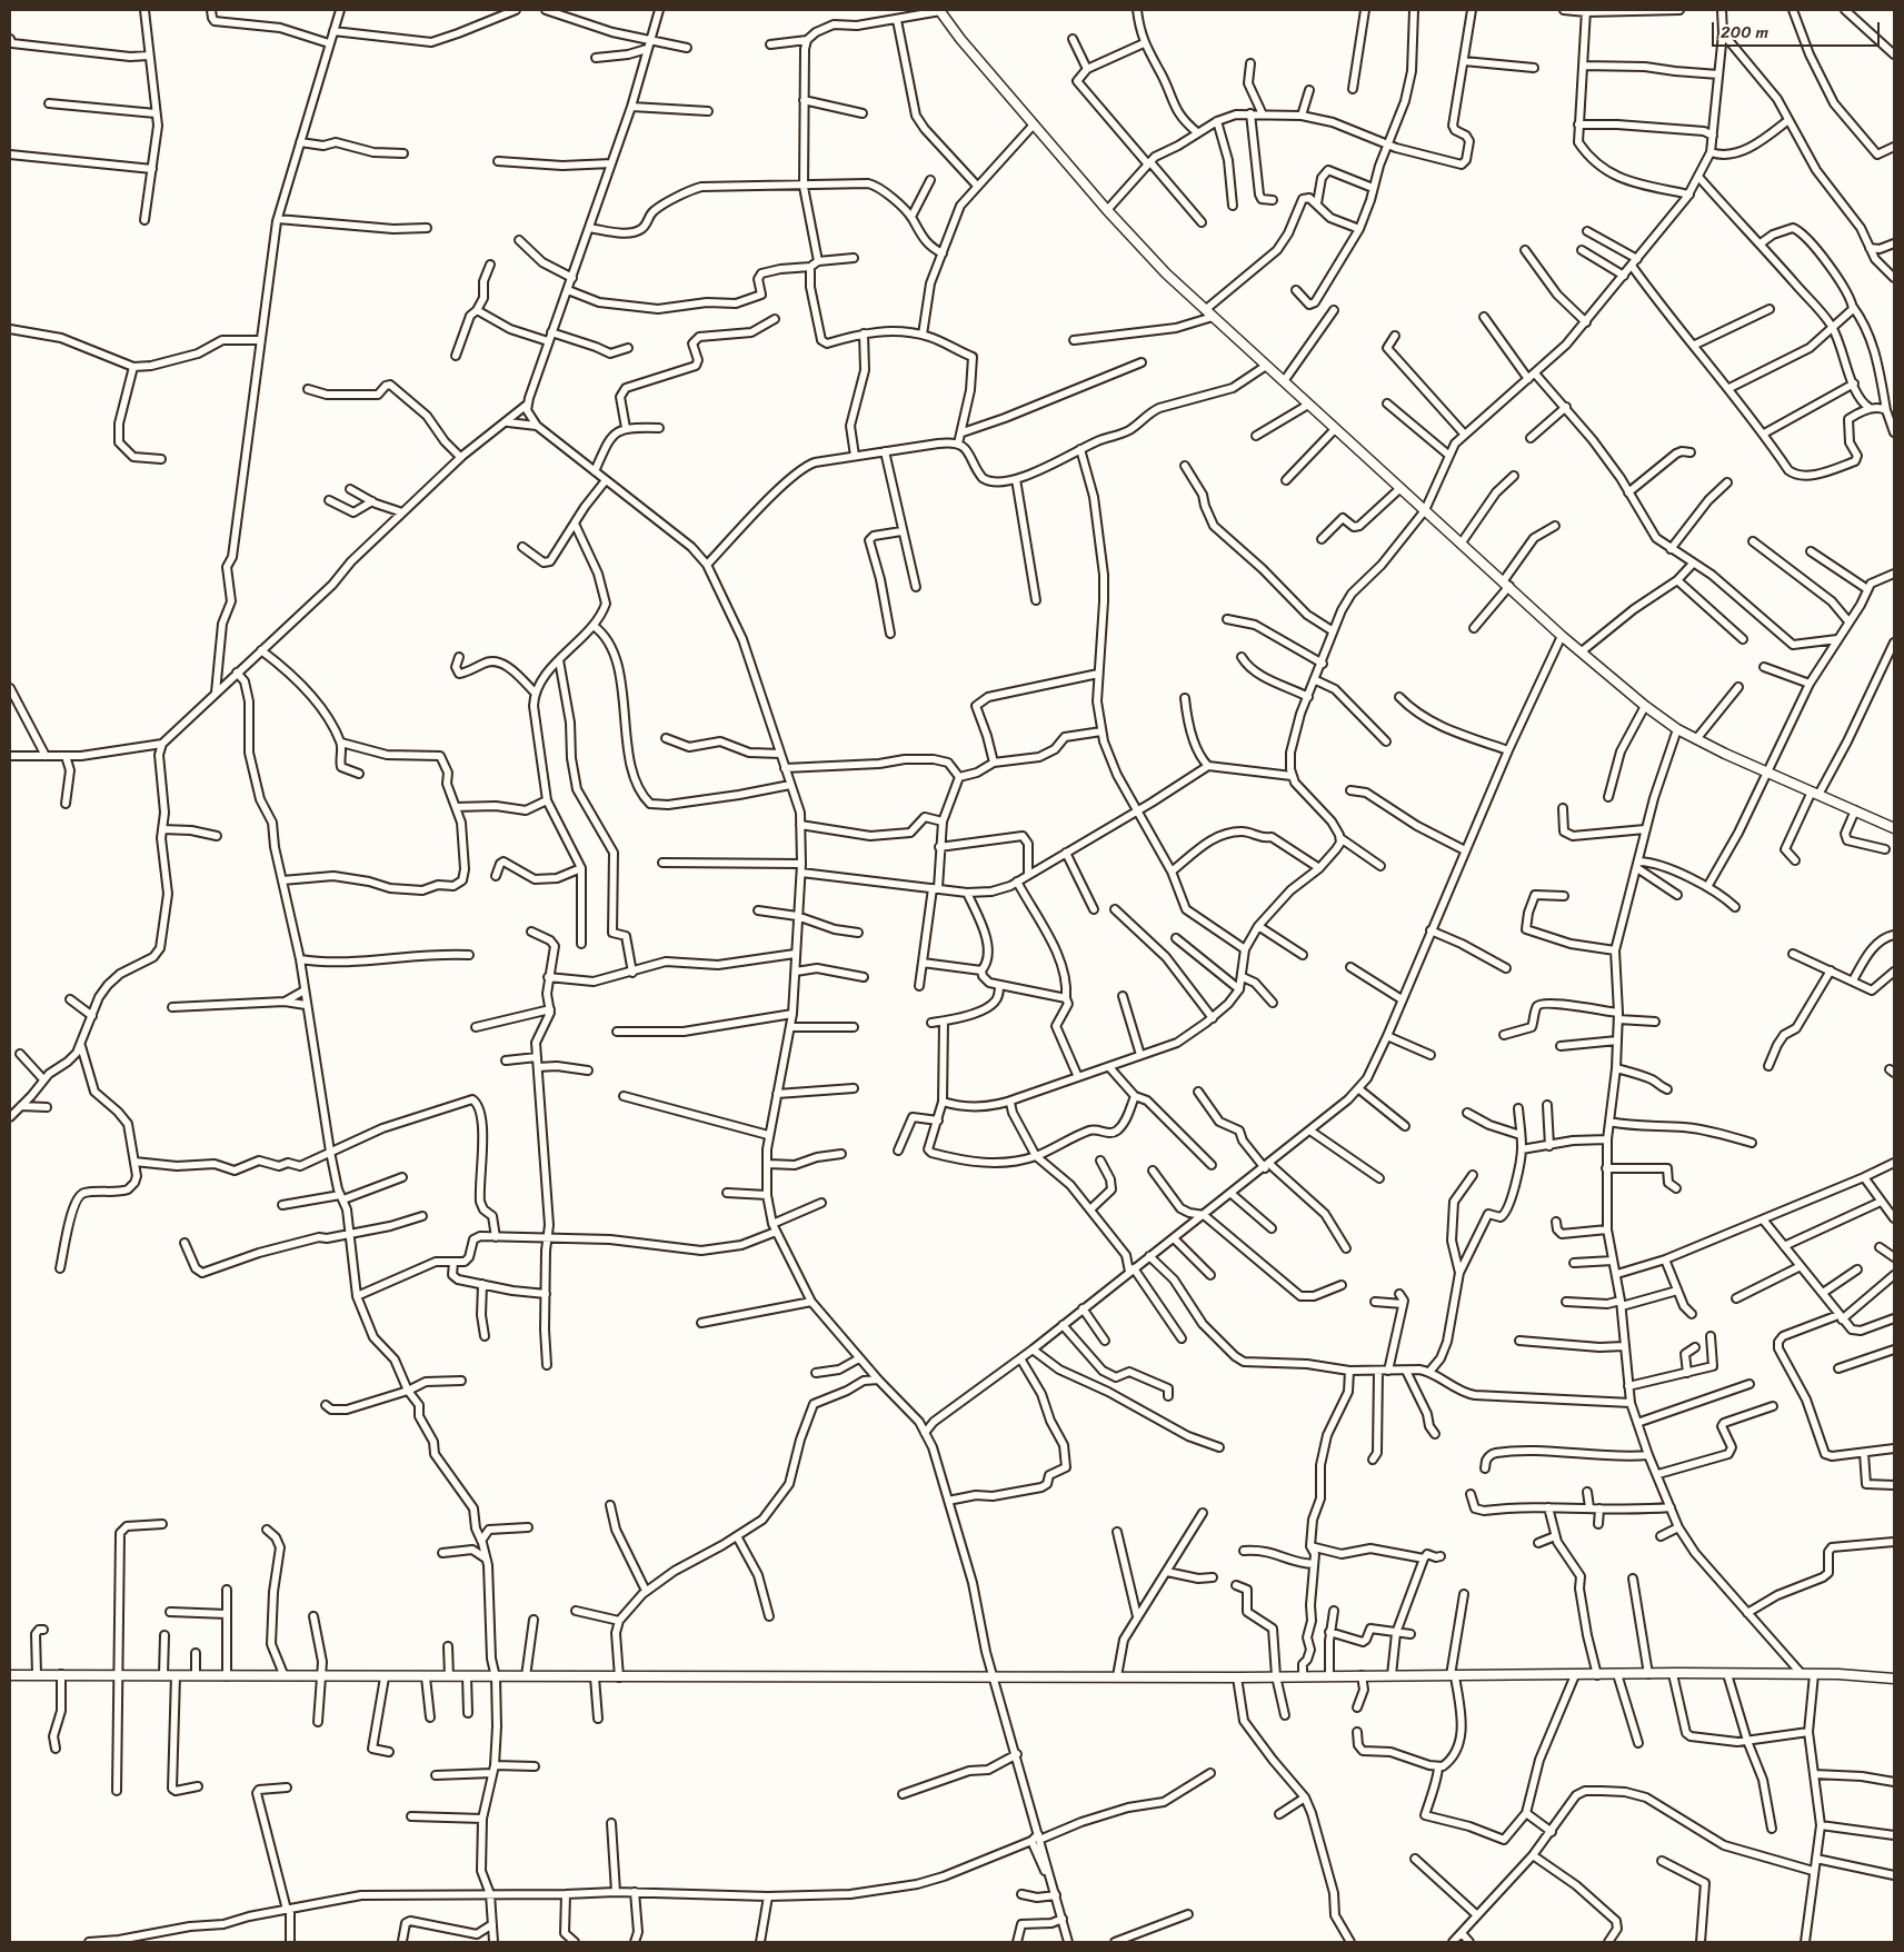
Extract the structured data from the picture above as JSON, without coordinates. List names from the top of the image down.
{
  "scale_bar": "200 m"
}
